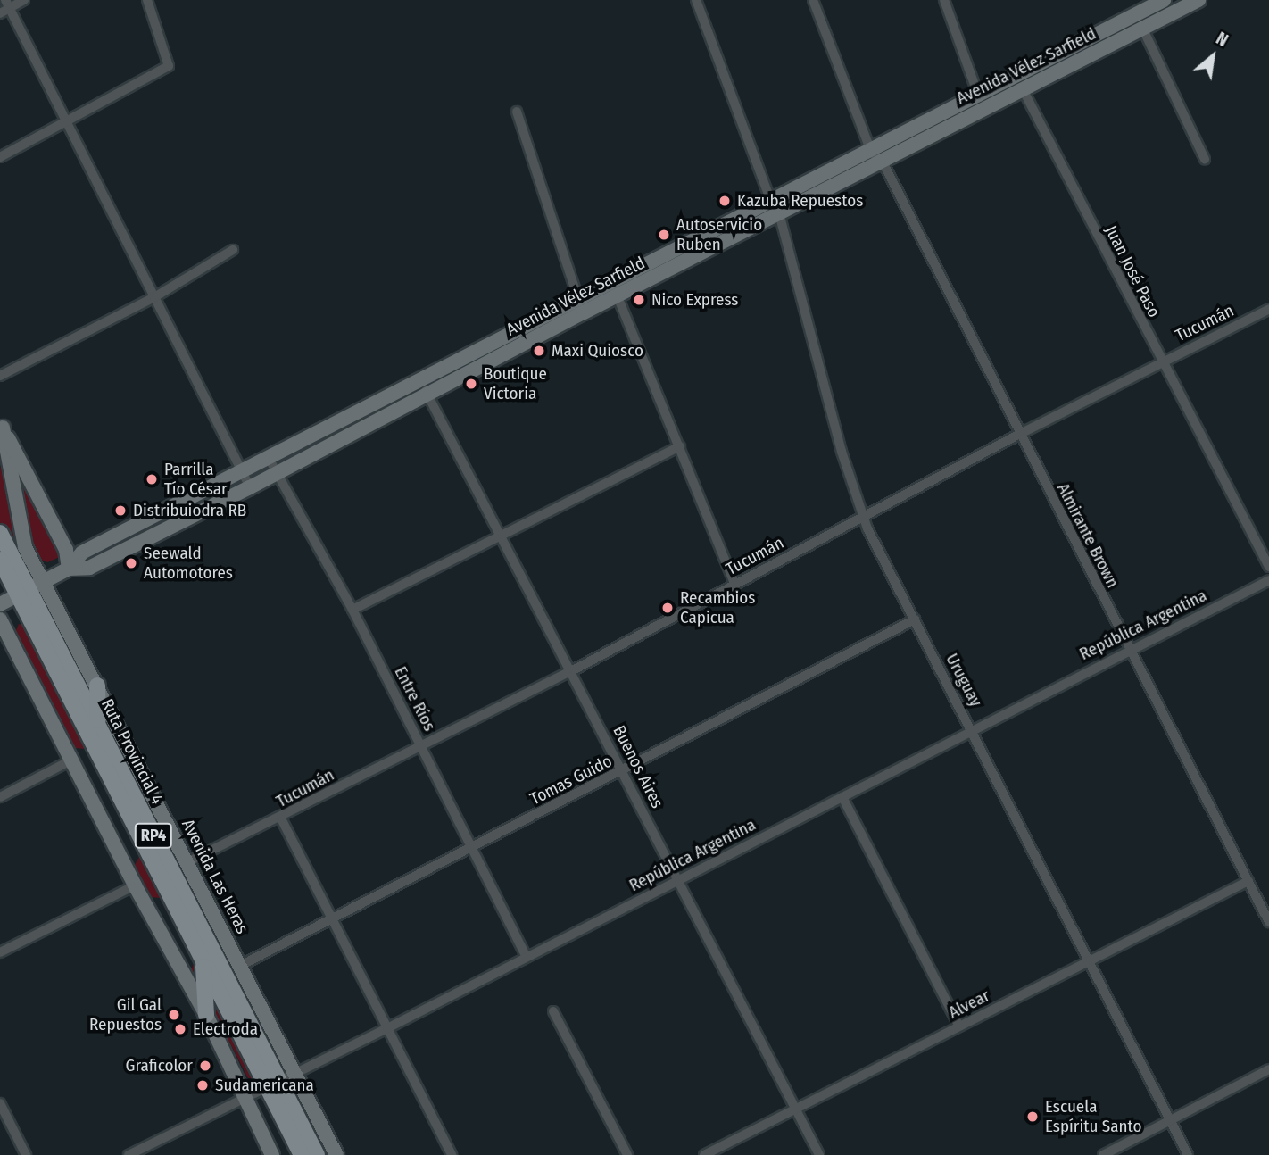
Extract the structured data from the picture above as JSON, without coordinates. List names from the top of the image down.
{
  "streets": {
    "main road": [
      "Avenida Vélez Sarfield",
      "Ruta Provincial 4",
      "RP4",
      "Avenida Las Heras"
    ],
    "street": [
      "Juan José Paso",
      "Tucumán",
      "Almirante Brown",
      "República Argentina",
      "Uruguay",
      "Entre Ríos",
      "Buenos Aires",
      "Tomas Guido",
      "Alvear"
    ]
  },
  "crossings": [
    ["Avenida Vélez Sarfield", "Juan José Paso"],
    ["Avenida Vélez Sarfield", "Almirante Brown"],
    ["Avenida Vélez Sarfield", "Uruguay"],
    ["Avenida Vélez Sarfield", "Entre Ríos"],
    ["Avenida Vélez Sarfield", "Ruta Provincial 4"],
    ["Avenida Vélez Sarfield", "Buenos Aires"],
    ["Avenida Vélez Sarfield", "Avenida Las Heras"],
    ["Juan José Paso", "Tucumán"],
    ["Tucumán", "Almirante Brown"],
    ["Tucumán", "Uruguay"],
    ["Tucumán", "Entre Ríos"],
    ["Tucumán", "Buenos Aires"],
    ["Tucumán", "Avenida Las Heras"],
    ["Almirante Brown", "República Argentina"],
    ["Almirante Brown", "Alvear"],
    ["República Argentina", "Uruguay"],
    ["República Argentina", "Entre Ríos"],
    ["República Argentina", "Ruta Provincial 4"],
    ["República Argentina", "Buenos Aires"],
    ["República Argentina", "Avenida Las Heras"],
    ["Uruguay", "Tomas Guido"],
    ["Uruguay", "Alvear"],
    ["Entre Ríos", "Tomas Guido"],
    ["Buenos Aires", "Tomas Guido"],
    ["Buenos Aires", "Alvear"],
    ["Tomas Guido", "Avenida Las Heras"]
  ],
  "places": [
    "Kazuba Repuestos",
    "Autoservicio Ruben",
    "Nico Express",
    "Maxi Quiosco",
    "Boutique Victoria",
    "Parrilla Tío César",
    "Distribuiodra RB",
    "Seewald Automotores",
    "Recambios Capicua",
    "Gil Gal Repuestos",
    "Electroda",
    "Graficolor",
    "Sudamericana",
    "Escuela Espíritu Santo"
  ],
  "north": "top right"
}
